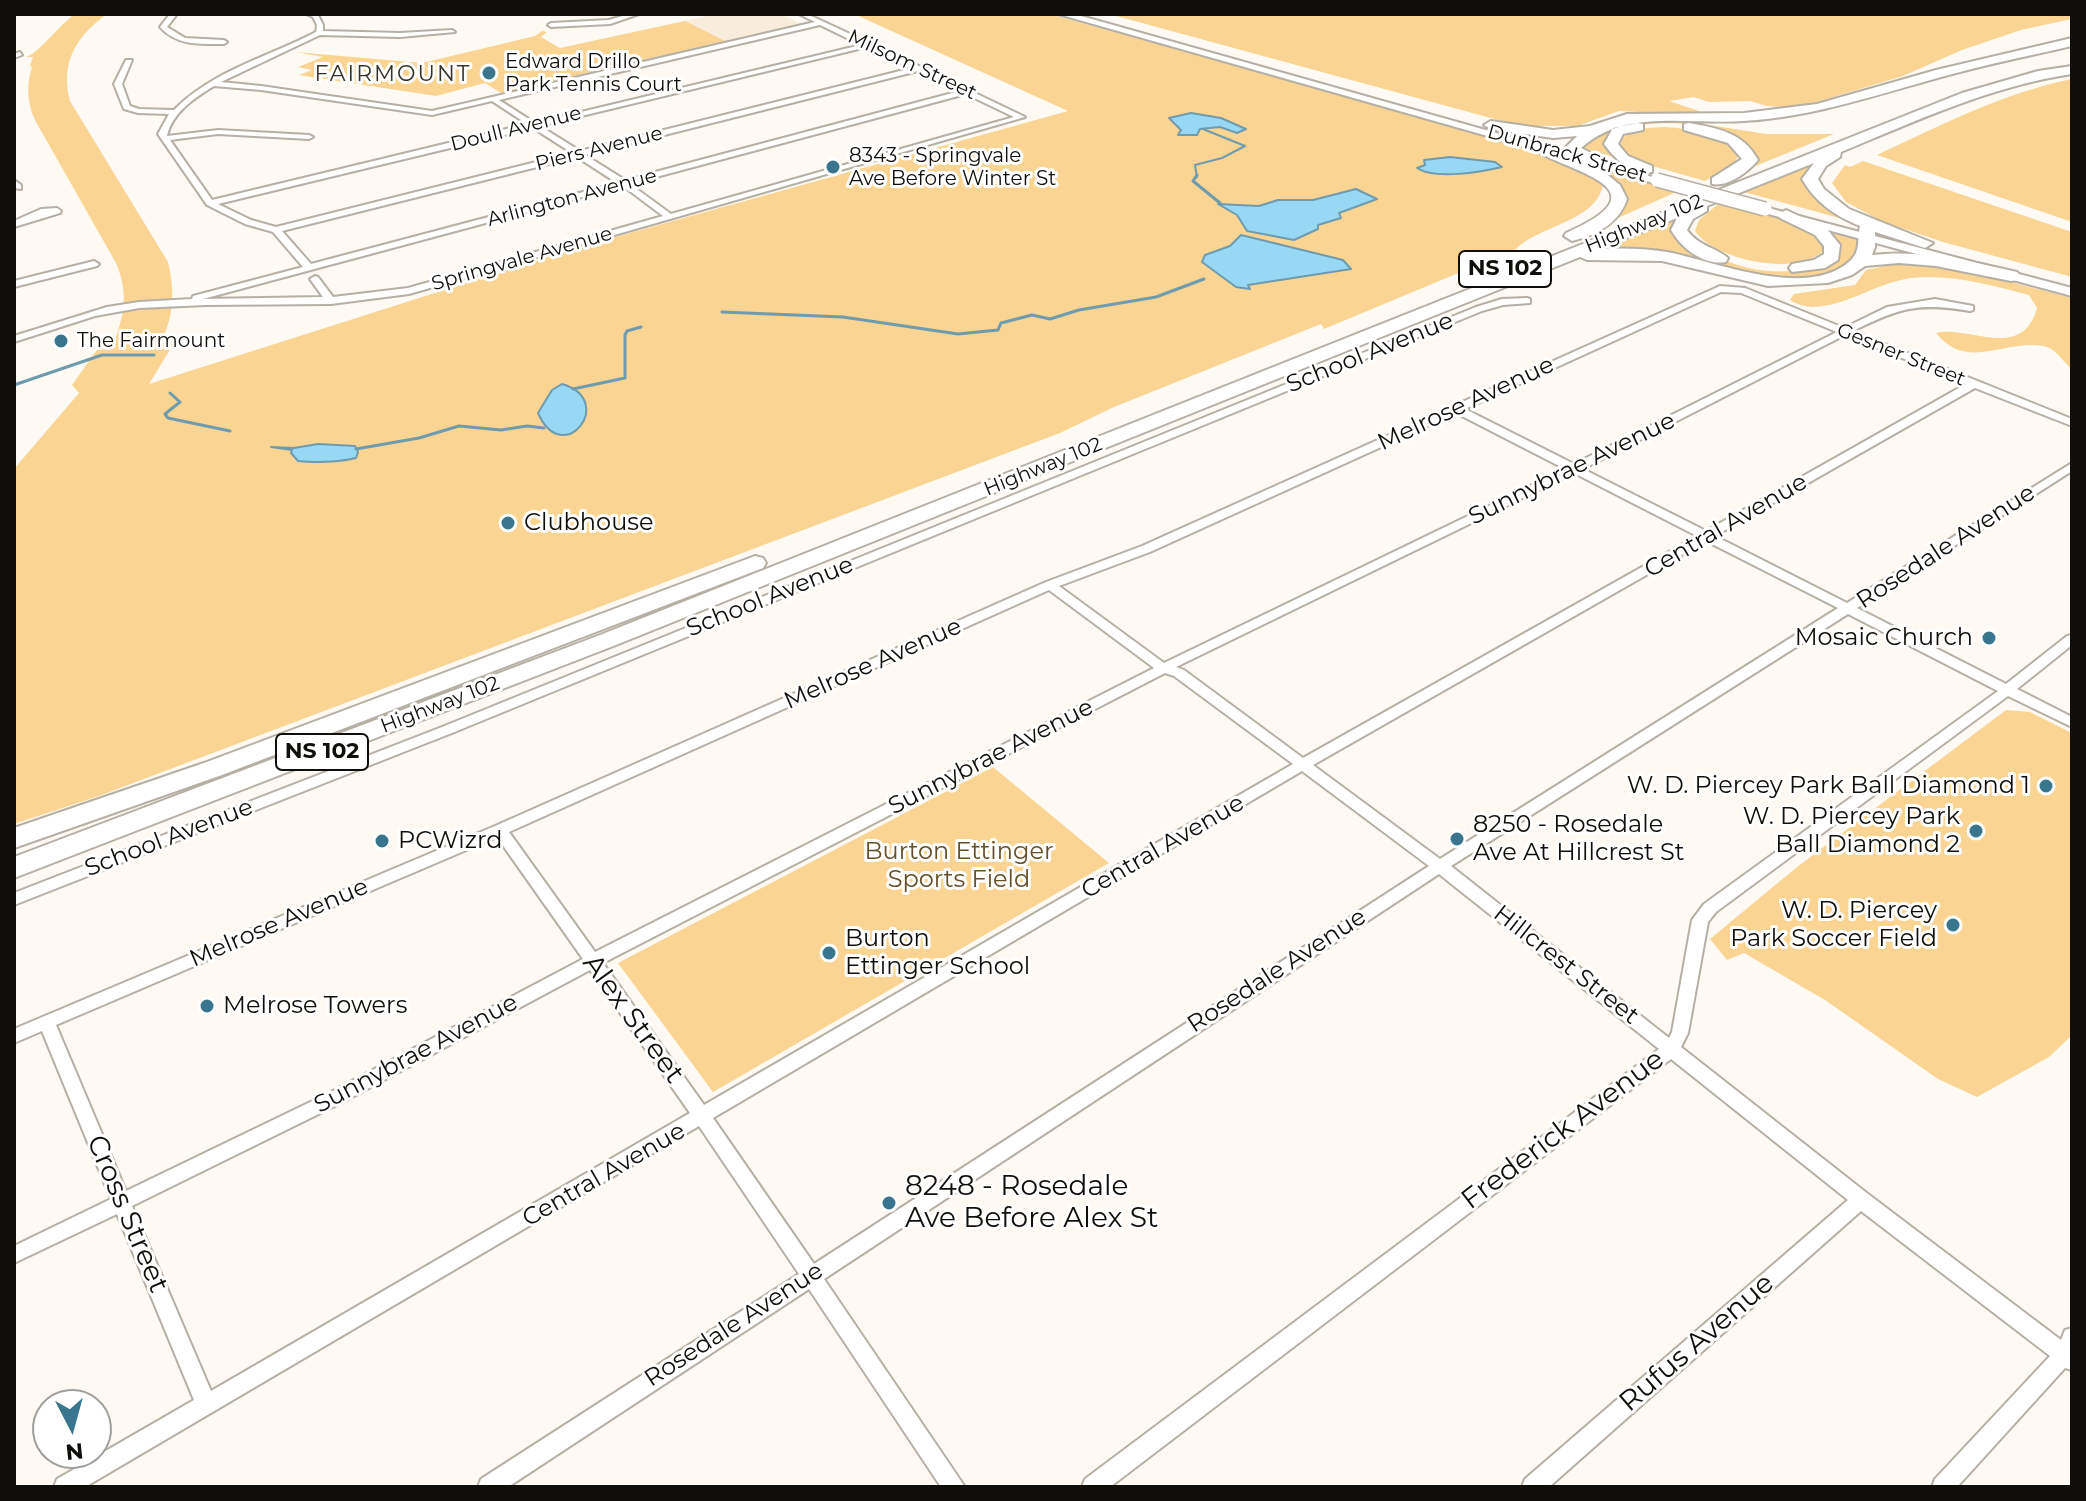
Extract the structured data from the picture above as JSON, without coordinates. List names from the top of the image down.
{
  "streets": {
    "highway": ["Highway 102", "NS 102"],
    "main road": ["Dunbrack Street"],
    "street": [
      "Milsom Street",
      "Doull Avenue",
      "Piers Avenue",
      "Arlington Avenue",
      "Springvale Avenue",
      "School Avenue",
      "Gesner Street",
      "Melrose Avenue",
      "Sunnybrae Avenue",
      "Central Avenue",
      "Rosedale Avenue",
      "Hillcrest Street",
      "Alex Street",
      "Frederick Avenue",
      "Cross Street",
      "Rufus Avenue"
    ]
  },
  "crossings": [
    ["Milsom Street", "Doull Avenue"],
    ["Milsom Street", "Piers Avenue"],
    ["Milsom Street", "Arlington Avenue"],
    ["Milsom Street", "Springvale Avenue"],
    ["Arlington Avenue", "Springvale Avenue"],
    ["Gesner Street", "Melrose Avenue"],
    ["Gesner Street", "Sunnybrae Avenue"],
    ["Gesner Street", "Central Avenue"],
    ["Melrose Avenue", "Hillcrest Street"],
    ["Melrose Avenue", "Alex Street"],
    ["Melrose Avenue", "Cross Street"],
    ["Sunnybrae Avenue", "Hillcrest Street"],
    ["Sunnybrae Avenue", "Alex Street"],
    ["Sunnybrae Avenue", "Cross Street"],
    ["Central Avenue", "Hillcrest Street"],
    ["Central Avenue", "Alex Street"],
    ["Central Avenue", "Cross Street"],
    ["Rosedale Avenue", "Hillcrest Street"],
    ["Rosedale Avenue", "Alex Street"],
    ["Hillcrest Street", "Frederick Avenue"],
    ["Hillcrest Street", "Rufus Avenue"]
  ],
  "districts": ["FAIRMOUNT"],
  "parks": ["Burton Ettinger Sports Field"],
  "places": [
    "Edward Drillo Park Tennis Court",
    "8343 - Springvale Ave Before Winter St",
    "The Fairmount",
    "Clubhouse",
    "Mosaic Church",
    "W. D. Piercey Park Ball Diamond 1",
    "W. D. Piercey Park Ball Diamond 2",
    "8250 - Rosedale Ave At Hillcrest St",
    "PCWizrd",
    "W. D. Piercey Park Soccer Field",
    "Burton Ettinger School",
    "Melrose Towers",
    "8248 - Rosedale Ave Before Alex St"
  ],
  "north": "bottom"
}
